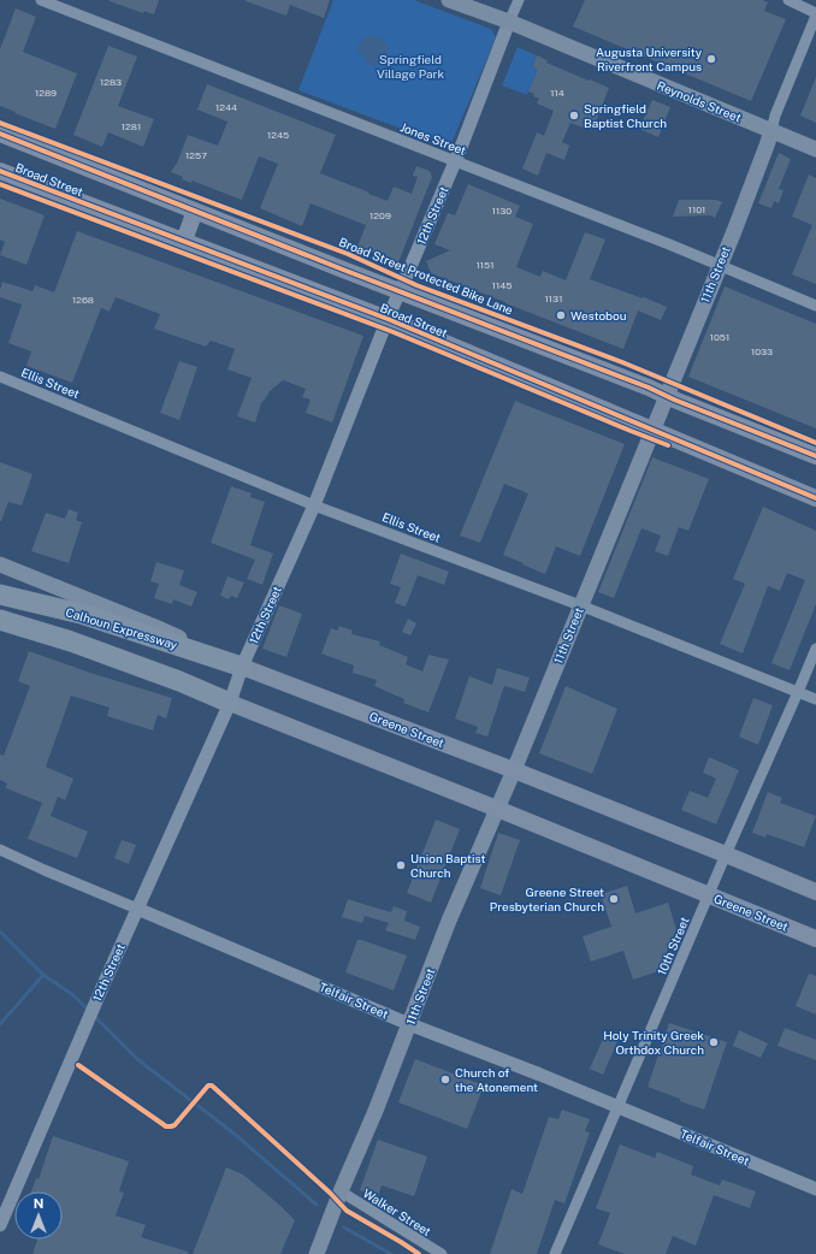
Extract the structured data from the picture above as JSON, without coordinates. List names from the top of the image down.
{
  "streets": {
    "highway": ["Calhoun Expressway"],
    "main road": [
      "Reynolds Street",
      "Broad Street",
      "11th Street",
      "Greene Street"
    ],
    "street": [
      "Jones Street",
      "12th Street",
      "Ellis Street",
      "10th Street",
      "Telfair Street",
      "Walker Street"
    ],
    "cycle path": ["Broad Street Protected Bike Lane"]
  },
  "crossings": [
    ["Reynolds Street", "12th Street"],
    ["Reynolds Street", "11th Street"],
    ["Jones Street", "12th Street"],
    ["Jones Street", "11th Street"],
    ["Broad Street", "12th Street"],
    ["Broad Street", "11th Street"],
    ["12th Street", "Ellis Street"],
    ["12th Street", "Calhoun Expressway"],
    ["12th Street", "Greene Street"],
    ["12th Street", "Telfair Street"],
    ["11th Street", "Ellis Street"],
    ["11th Street", "Greene Street"],
    ["11th Street", "Telfair Street"],
    ["11th Street", "Walker Street"],
    ["Ellis Street", "10th Street"],
    ["Calhoun Expressway", "Greene Street"],
    ["Greene Street", "10th Street"],
    ["10th Street", "Telfair Street"]
  ],
  "parks": ["Springfield Village Park"],
  "places": [
    "Augusta University Riverfront Campus",
    "Springfield Baptist Church",
    "Westobou",
    "Union Baptist Church",
    "Greene Street Presbyterian Church",
    "Holy Trinity Greek Orthdox Church",
    "Church of the Atonement"
  ],
  "house_numbers": [
    "1283",
    "1289",
    "114",
    "1244",
    "1281",
    "1245",
    "1257",
    "1101",
    "1130",
    "1209",
    "1151",
    "1145",
    "1131",
    "1268",
    "1051",
    "1033"
  ],
  "north": "top"
}
